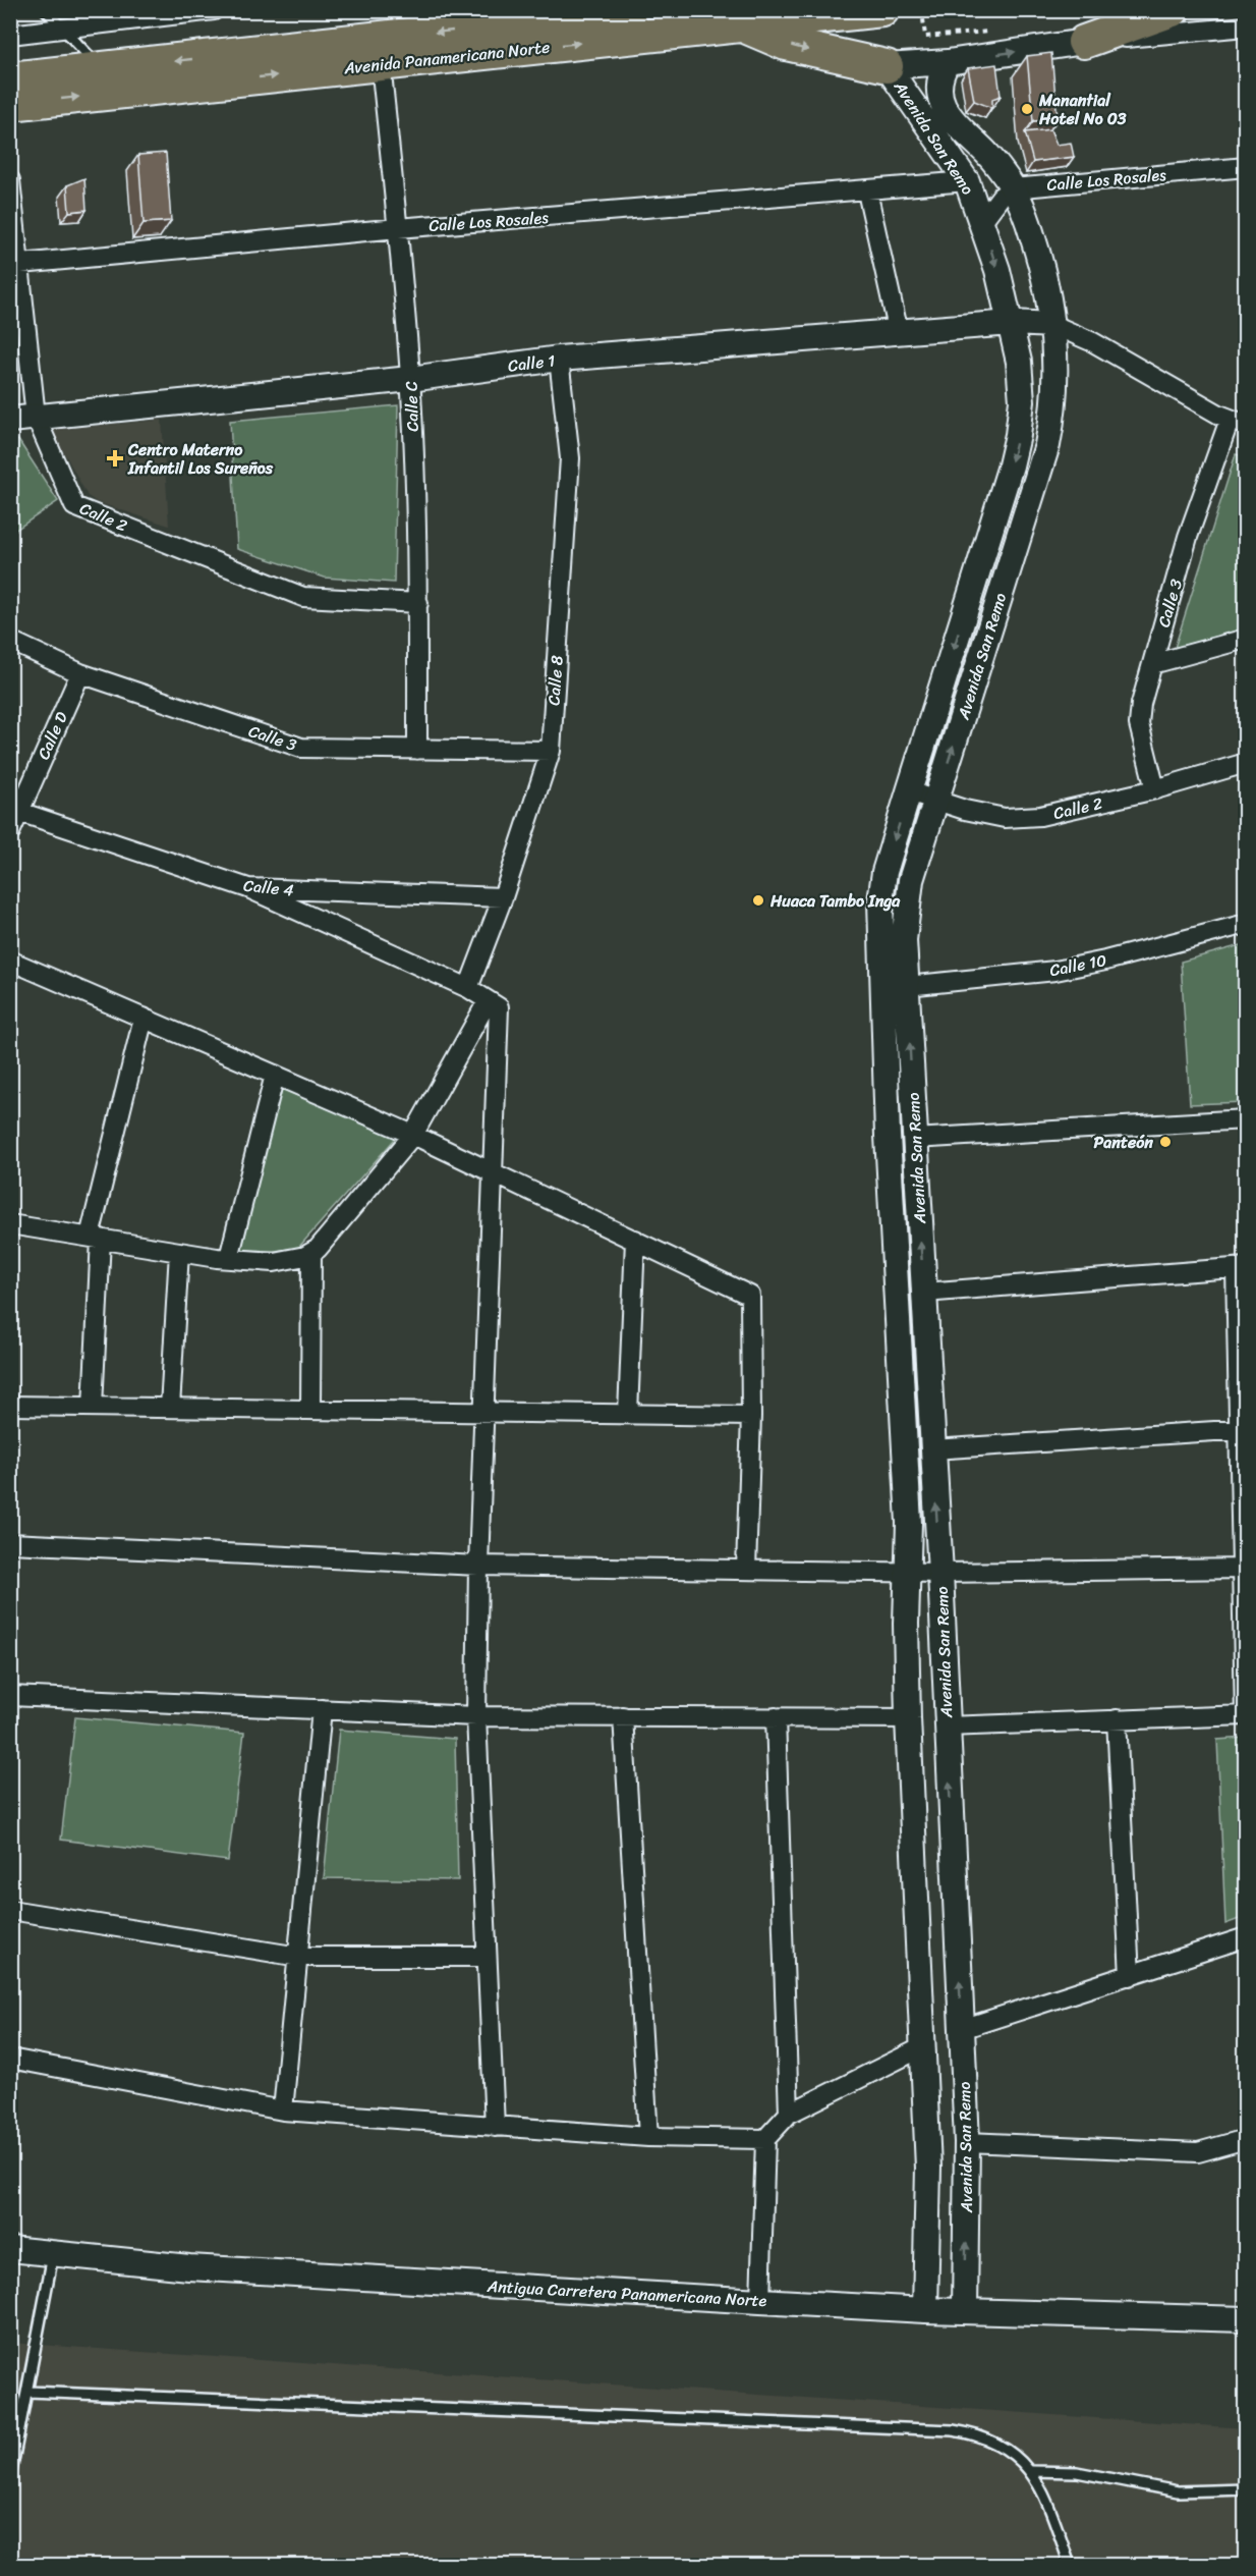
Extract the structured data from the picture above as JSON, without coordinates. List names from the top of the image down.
{
  "streets": {
    "highway": ["Avenida Panamericana Norte"],
    "main road": ["Avenida San Remo", "Calle 1", "Antigua Carretera Panamericana Norte"],
    "street": [
      "Calle Los Rosales",
      "Calle C",
      "Calle 2",
      "Calle 3",
      "Calle 8",
      "Calle D",
      "Calle 4",
      "Calle 10"
    ]
  },
  "crossings": [
    ["Avenida Panamericana Norte", "Calle C"],
    ["Avenida San Remo", "Calle Los Rosales"],
    ["Avenida San Remo", "Calle 1"],
    ["Avenida San Remo", "Calle 2"],
    ["Avenida San Remo", "Calle 10"],
    ["Avenida San Remo", "Antigua Carretera Panamericana Norte"],
    ["Calle Los Rosales", "Calle C"],
    ["Calle Los Rosales", "Calle 2"],
    ["Calle 1", "Calle C"],
    ["Calle 1", "Calle 2"],
    ["Calle 1", "Calle 8"],
    ["Calle C", "Calle 2"],
    ["Calle C", "Calle 3"],
    ["Calle 2", "Calle 3"],
    ["Calle 3", "Calle 8"],
    ["Calle 3", "Calle D"],
    ["Calle 8", "Calle 4"],
    ["Calle D", "Calle 4"]
  ],
  "places": {
    "other": ["Manantial Hotel No 03", "Huaca Tambo Inga", "Panteón"],
    "health": ["Centro Materno Infantil Los Sureños"]
  }
}
